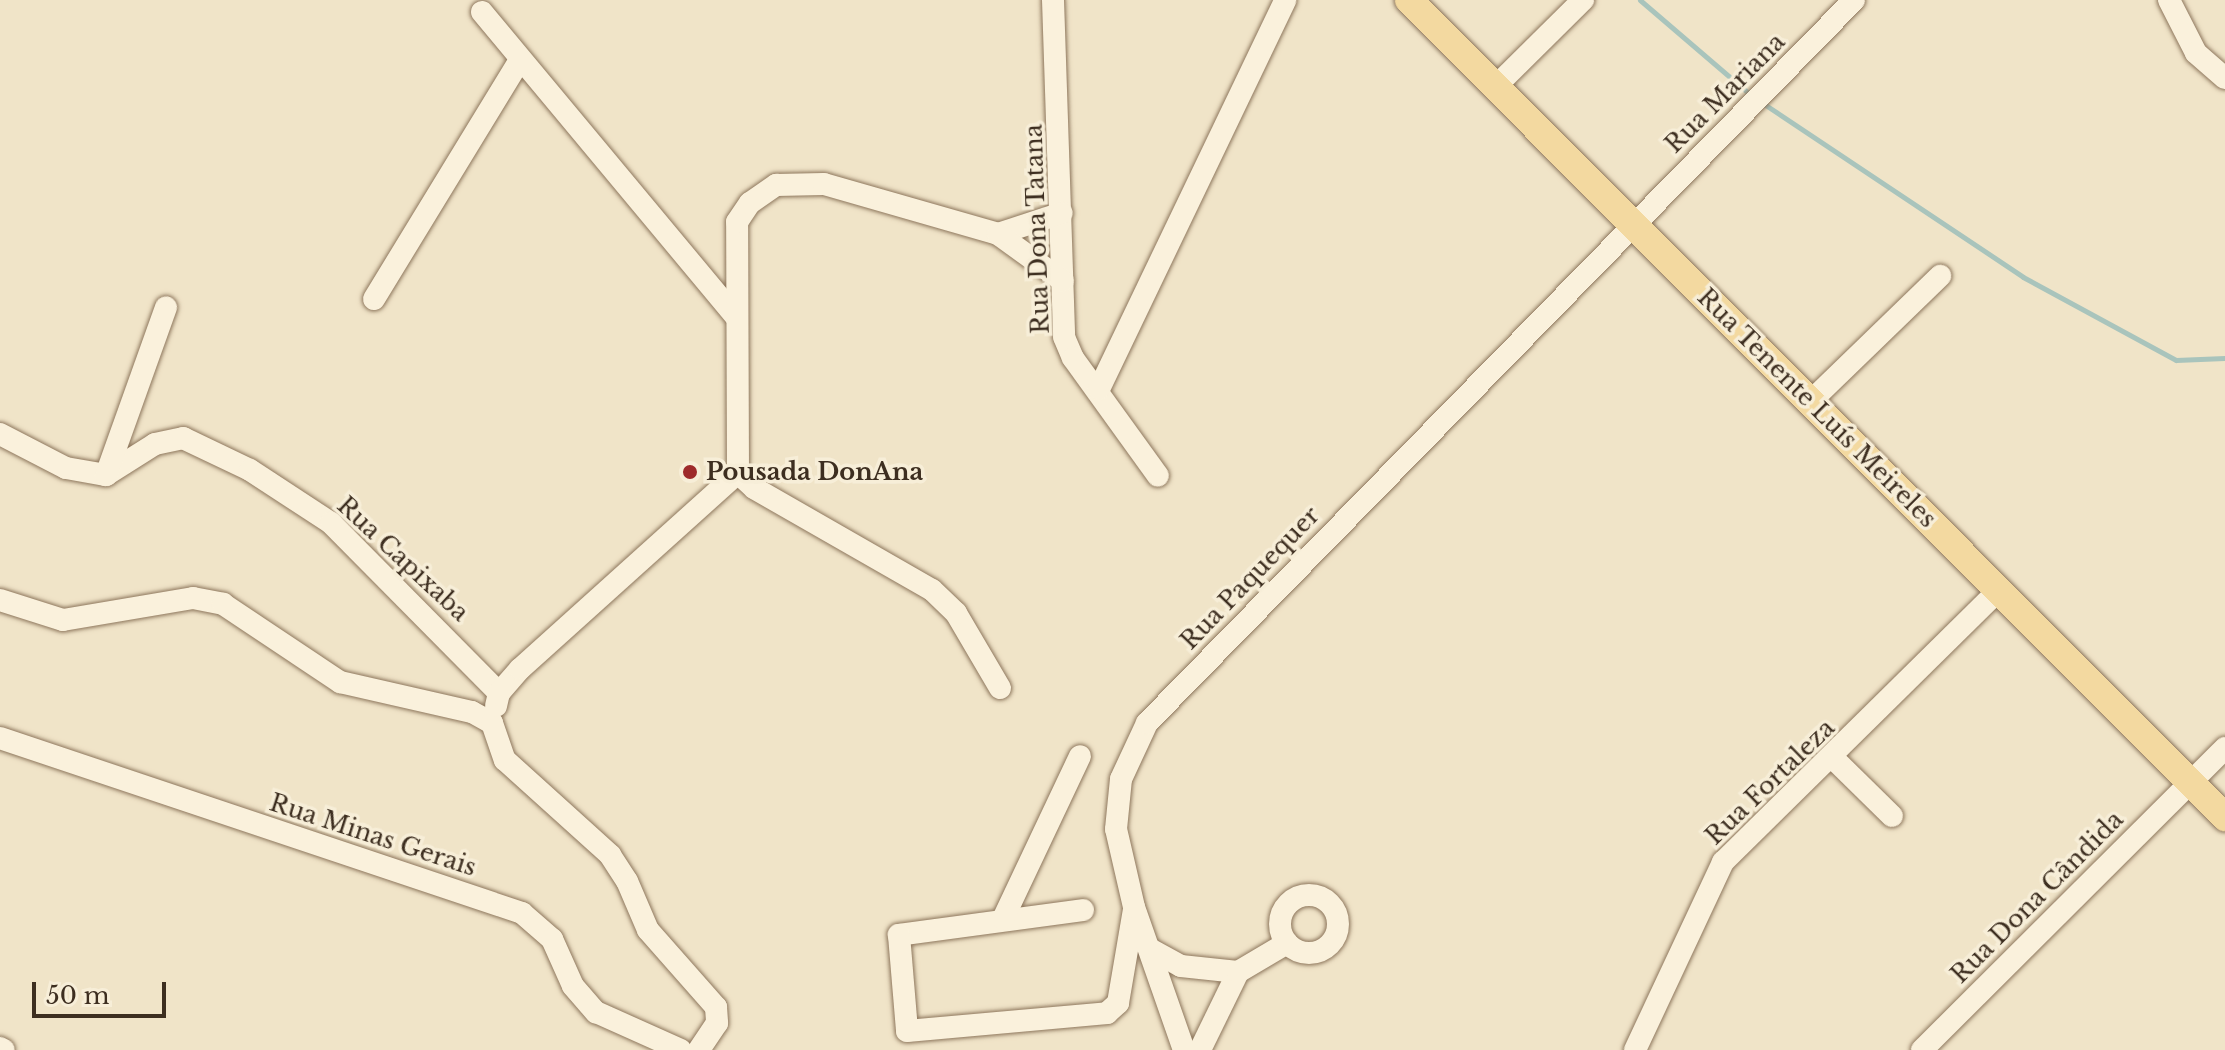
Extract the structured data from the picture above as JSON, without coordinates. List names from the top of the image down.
{
  "streets": {
    "main road": ["Rua Tenente Luís Meireles"],
    "street": [
      "Rua Mariana",
      "Rua Dona Tatana",
      "Rua Capixaba",
      "Rua Paquequer",
      "Rua Fortaleza",
      "Rua Minas Gerais",
      "Rua Dona Cândida"
    ]
  },
  "crossings": [
    ["Rua Mariana", "Rua Tenente Luís Meireles"],
    ["Rua Mariana", "Rua Paquequer"],
    ["Rua Tenente Luís Meireles", "Rua Paquequer"],
    ["Rua Tenente Luís Meireles", "Rua Fortaleza"],
    ["Rua Tenente Luís Meireles", "Rua Dona Cândida"]
  ],
  "places": ["Pousada DonAna"],
  "scale_bar": "50 m"
}
